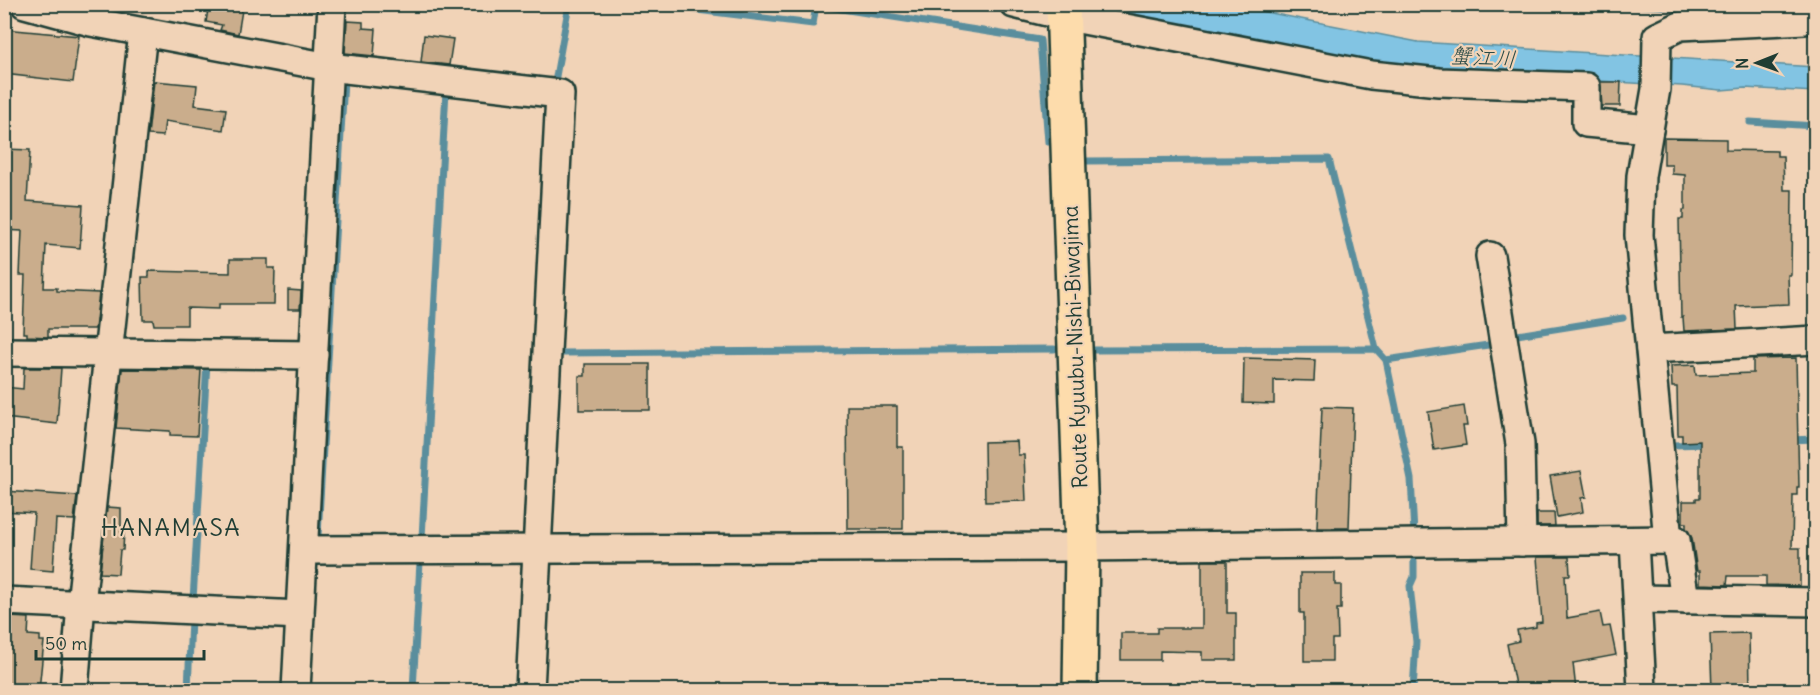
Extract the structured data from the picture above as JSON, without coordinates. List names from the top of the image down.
{
  "streets": {
    "main road": ["Route Kyuubu-Nishi-Biwajima"]
  },
  "districts": ["HANAMASA"],
  "water": ["蟹江川"],
  "scale_bar": "50 m",
  "north": "left"
}
